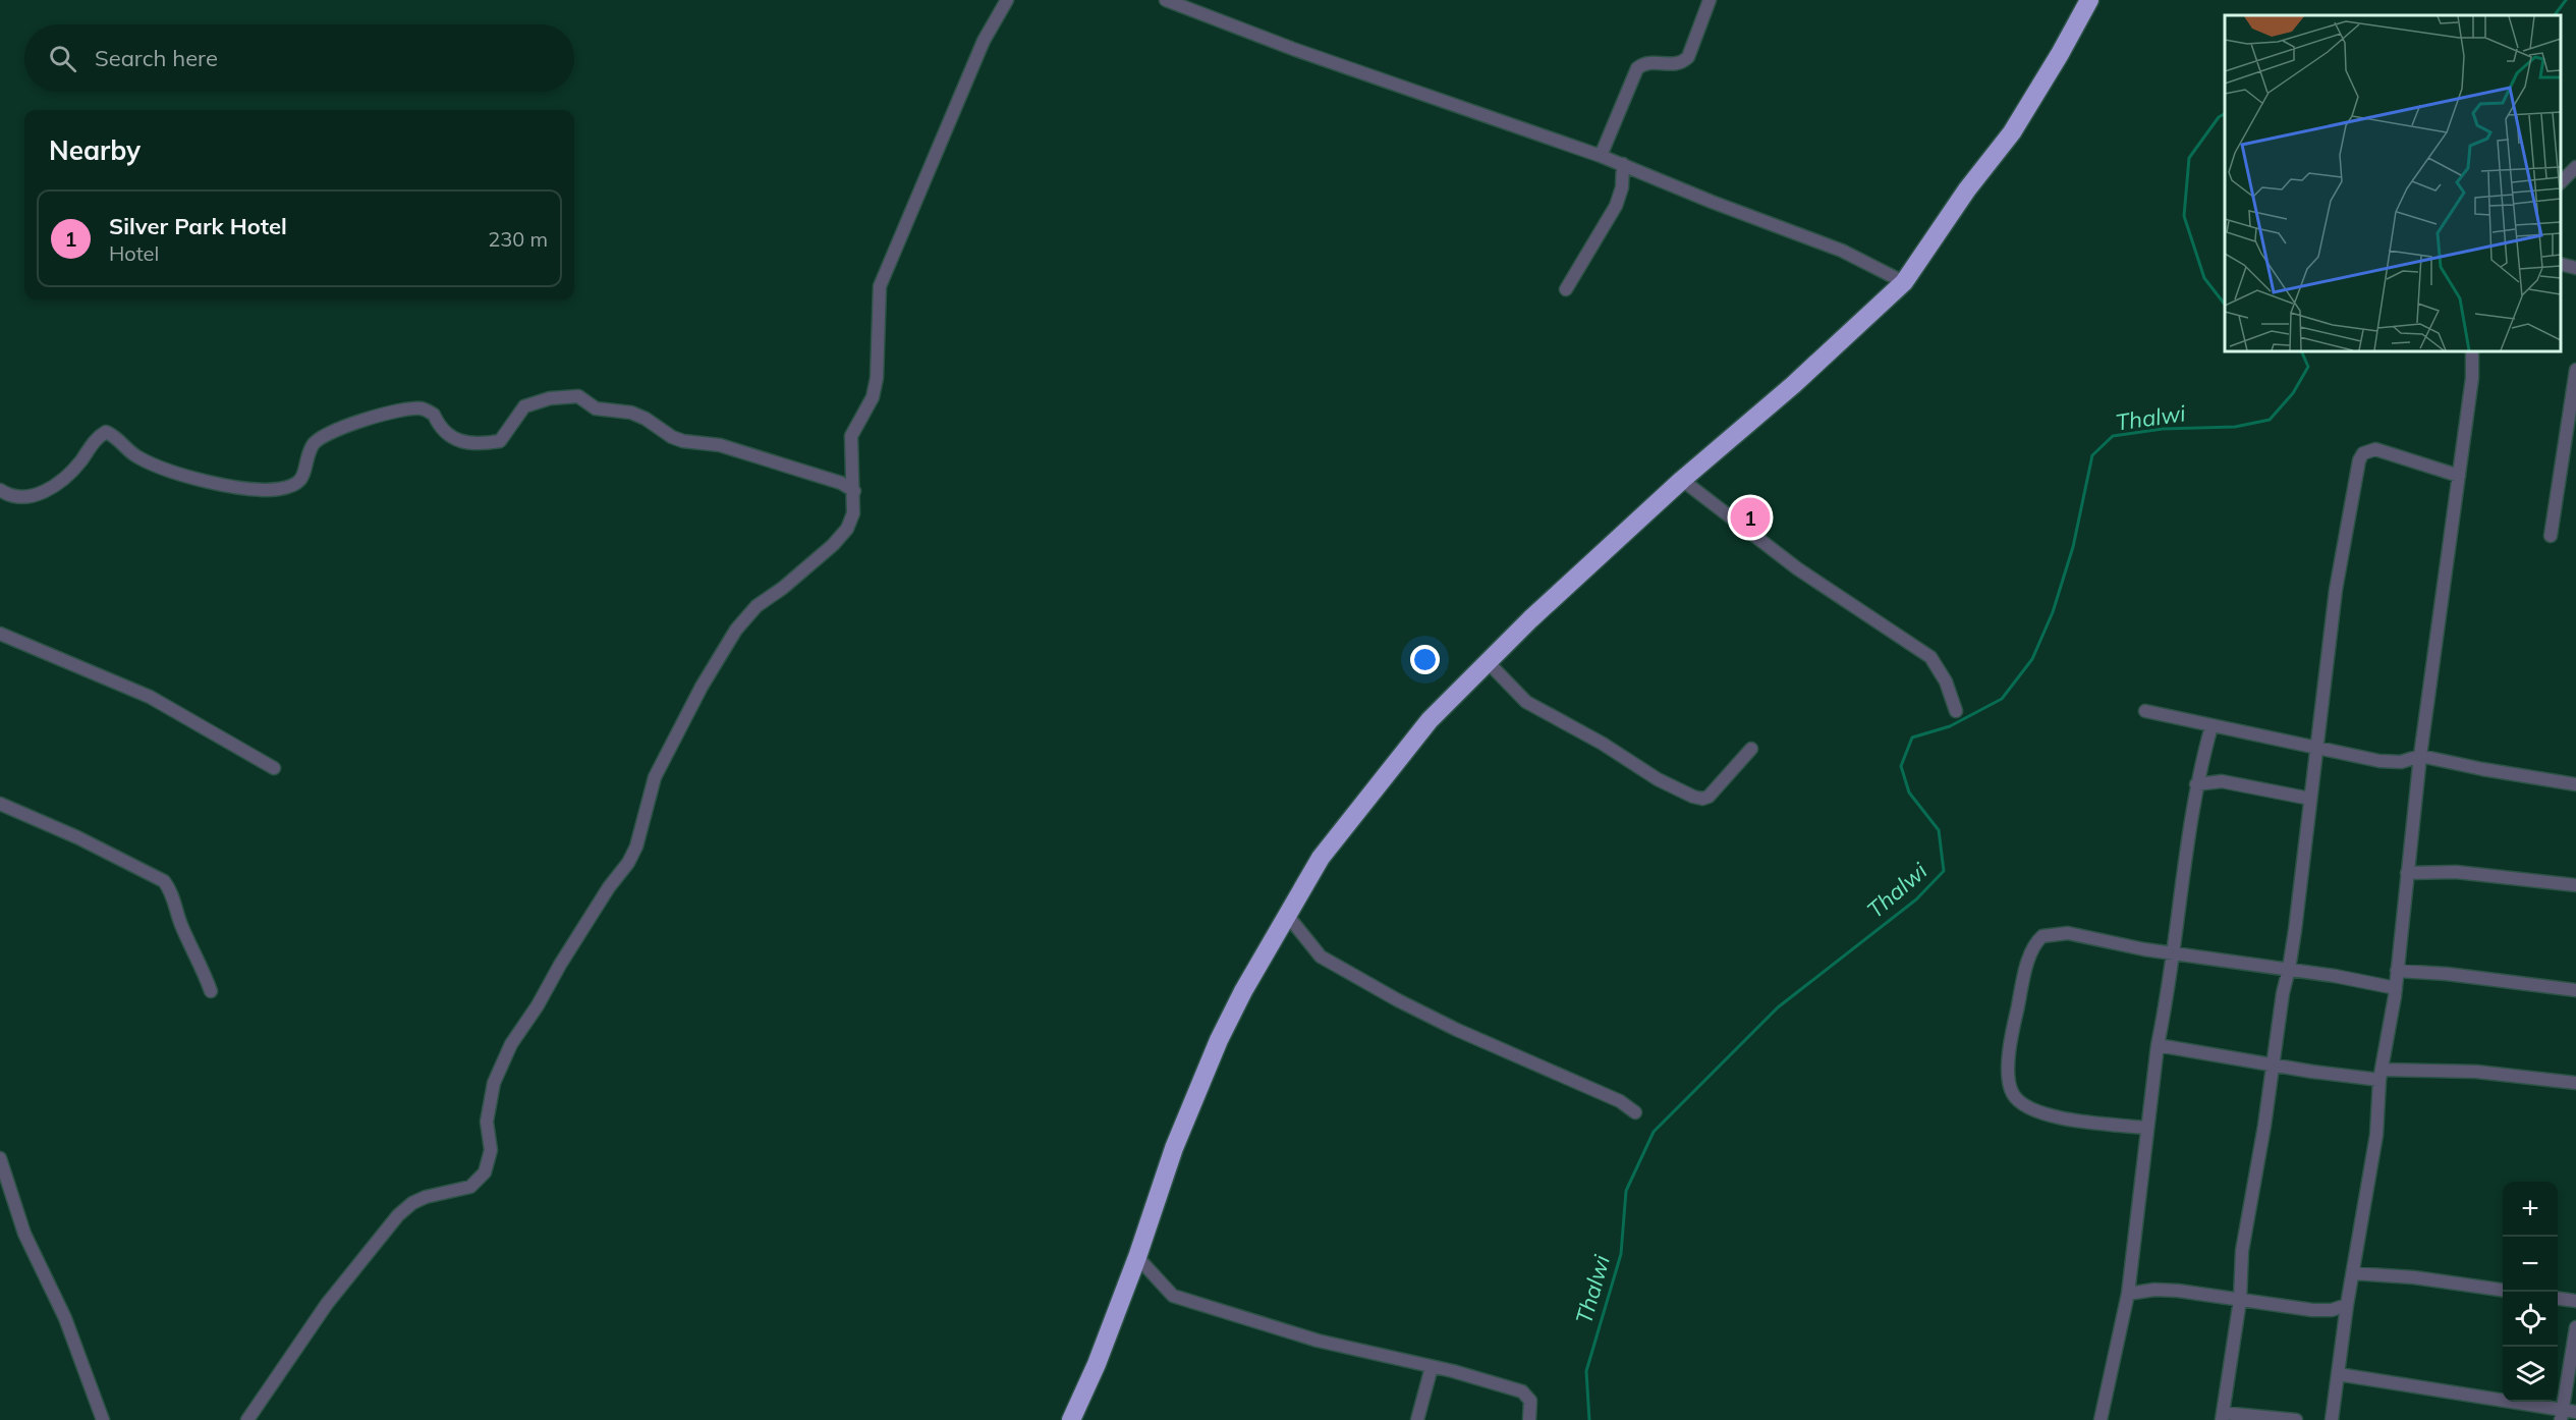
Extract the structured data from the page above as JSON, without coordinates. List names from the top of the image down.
{
  "water": ["Thalwi"],
  "page": {
    "search": "Search here",
    "heading": "Nearby",
    "list": [
      {
        "mark": "1",
        "name": "Silver Park Hotel",
        "note": "Hotel",
        "value": "230 m"
      }
    ],
    "pins": "1",
    "map_buttons": ["+", "−"]
  }
}
